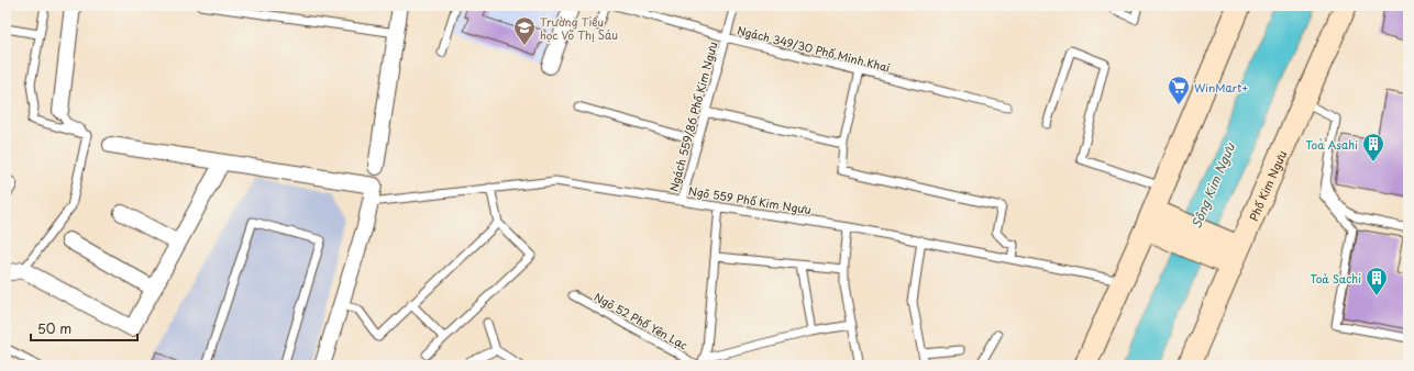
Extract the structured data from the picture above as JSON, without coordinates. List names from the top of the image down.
{
  "streets": {
    "main road": ["Phố Kim Ngưu"],
    "lane": [
      "Ngách 349/30 Phố Minh Khai",
      "Ngách 559/86 Phố Kim Ngưu",
      "Ngõ 559 Phố Kim Ngưu",
      "Ngõ 52 Phố Yên Lạc"
    ]
  },
  "crossings": [
    ["Ngách 349/30 Phố Minh Khai", "Ngách 559/86 Phố Kim Ngưu"],
    ["Ngách 559/86 Phố Kim Ngưu", "Ngõ 559 Phố Kim Ngưu"]
  ],
  "water": ["Sông Kim Ngưu"],
  "places": {
    "school or university": ["Trường Tiểu học Võ Thị Sáu"],
    "supermarket": ["WinMart+"],
    "building": ["Toà Asahi", "Toà Sachi"]
  },
  "scale_bar": "50 m"
}
